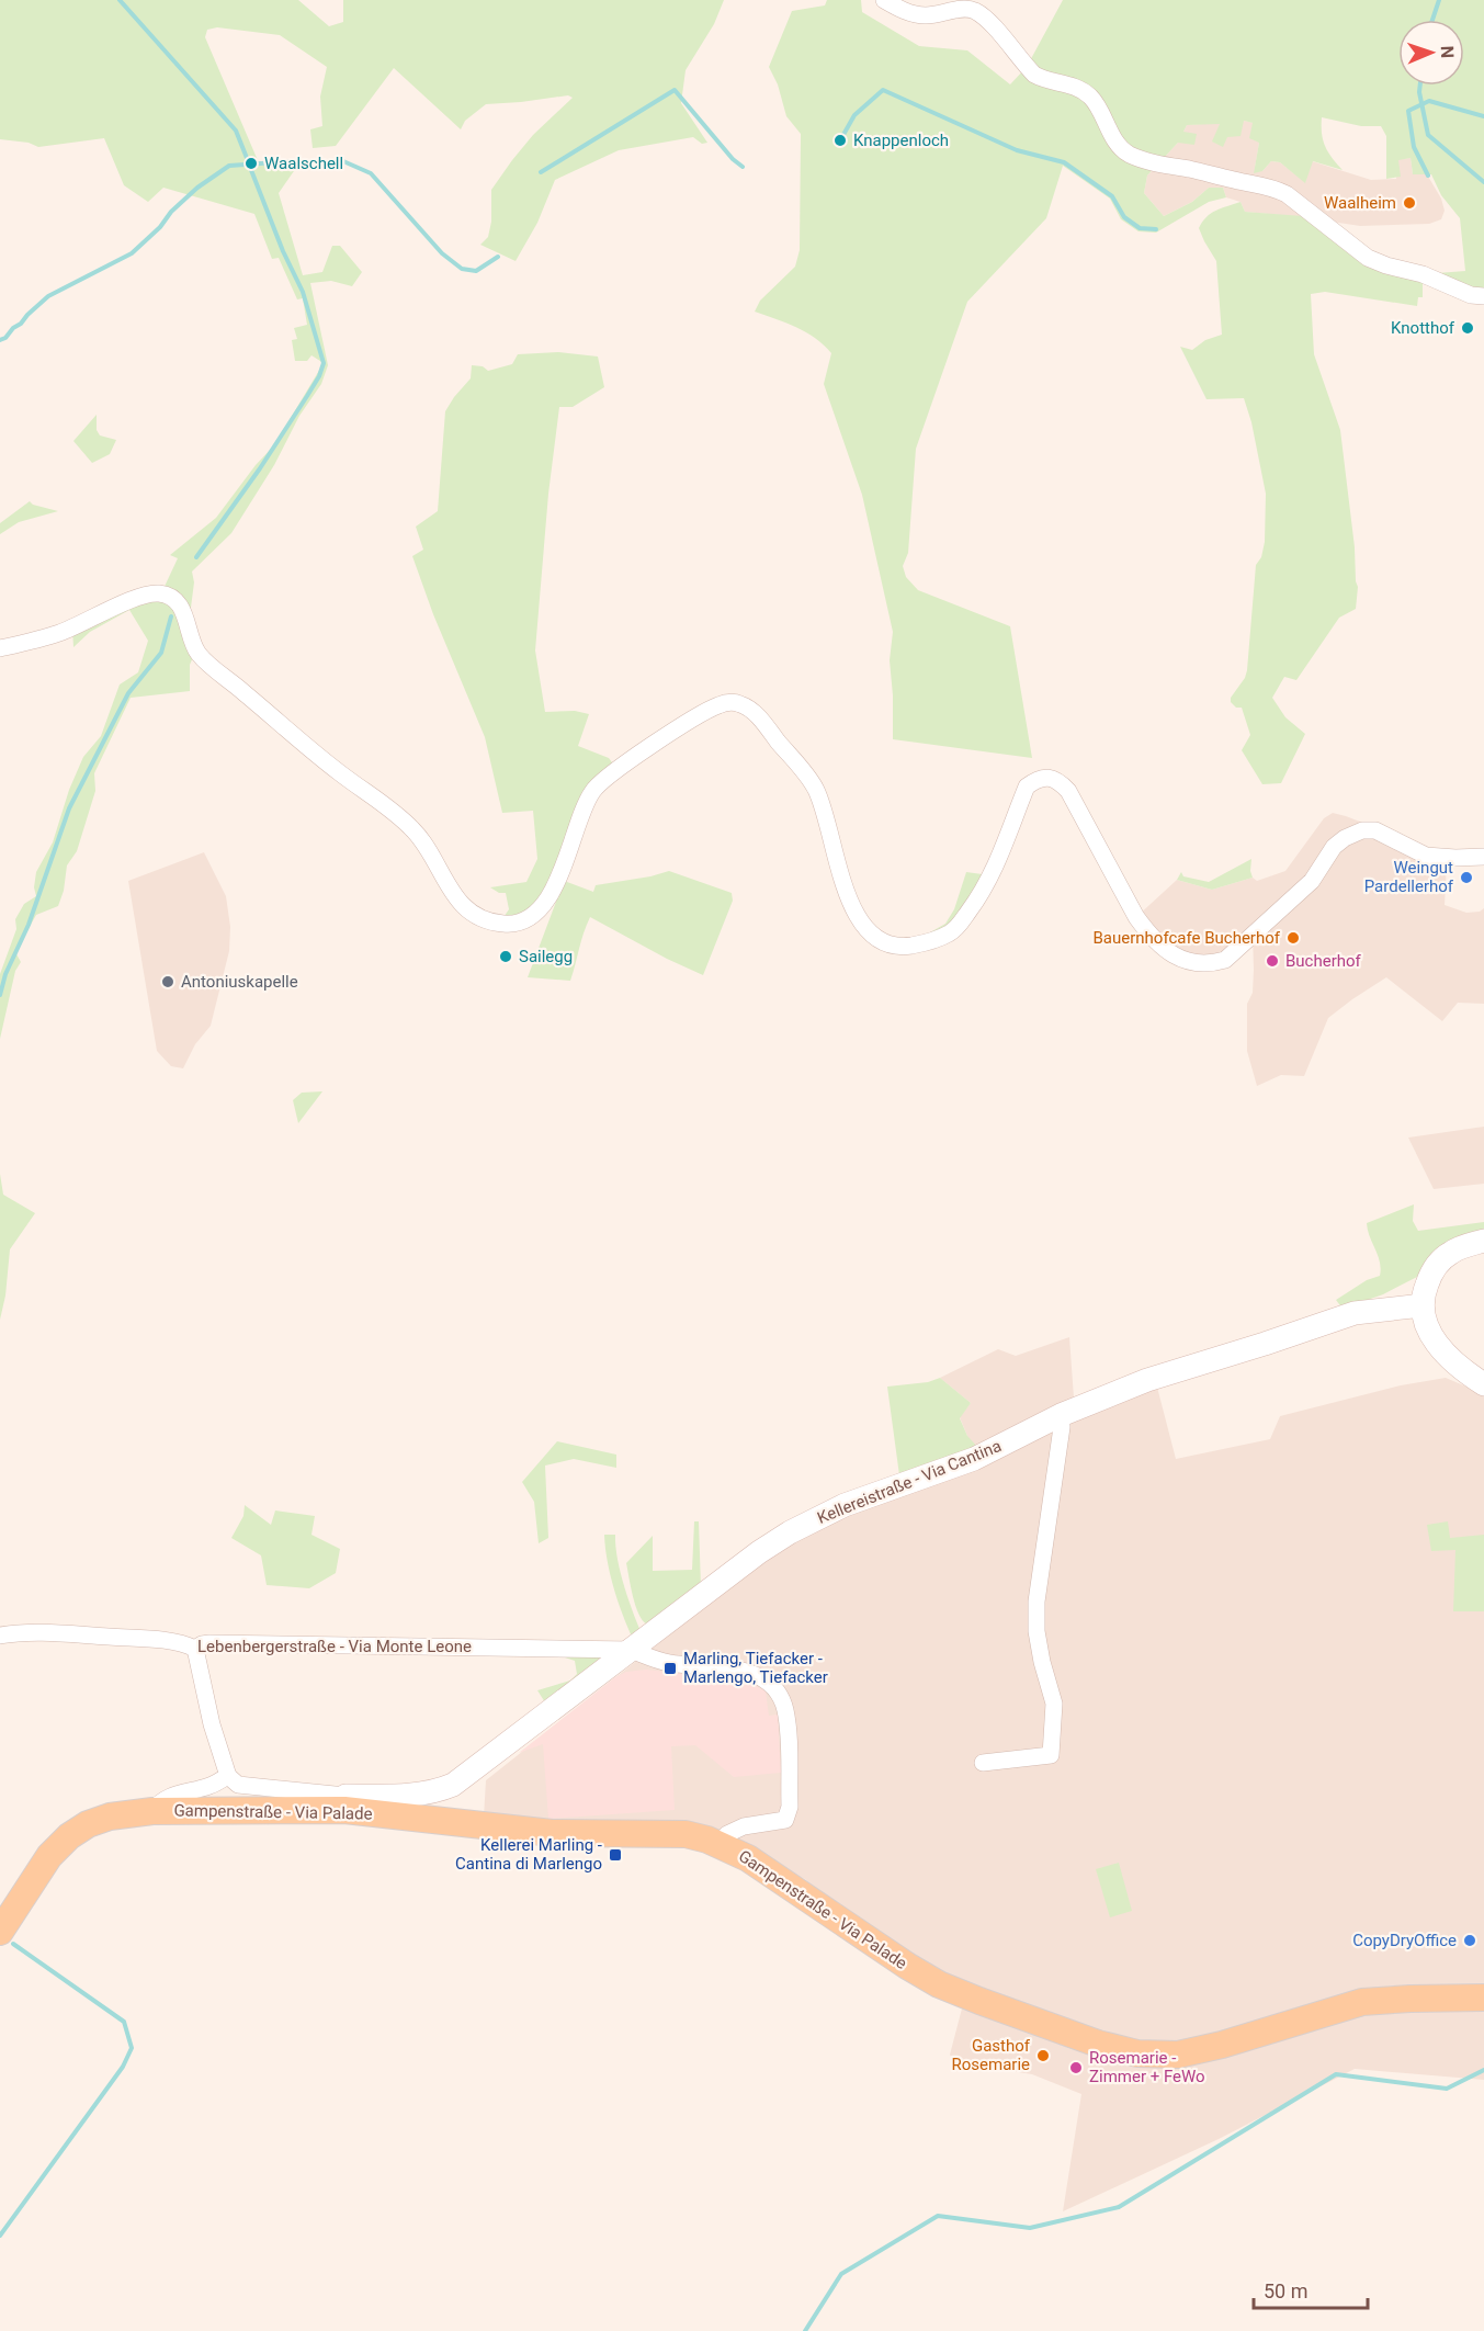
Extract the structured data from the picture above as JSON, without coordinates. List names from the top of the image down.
{
  "streets": {
    "main road": ["Gampenstraße - Via Palade"],
    "street": ["Kellereistraße - Via Cantina", "Lebenbergerstraße - Via Monte Leone"]
  },
  "crossings": [
    ["Kellereistraße - Via Cantina", "Lebenbergerstraße - Via Monte Leone"],
    ["Kellereistraße - Via Cantina", "Gampenstraße - Via Palade"],
    ["Lebenbergerstraße - Via Monte Leone", "Gampenstraße - Via Palade"]
  ],
  "places": {
    "other": [
      "Knappenloch",
      "Waalschell",
      "Waalheim",
      "Knotthof",
      "Weingut Pardellerhof",
      "Bauernhofcafe Bucherhof",
      "Sailegg",
      "Bucherhof",
      "Antoniuskapelle",
      "CopyDryOffice",
      "Gasthof Rosemarie",
      "Rosemarie - Zimmer + FeWo"
    ],
    "transit": ["Marling, Tiefacker - Marlengo, Tiefacker", "Kellerei Marling - Cantina di Marlengo"]
  },
  "scale_bar": "50 m",
  "north": "right"
}
